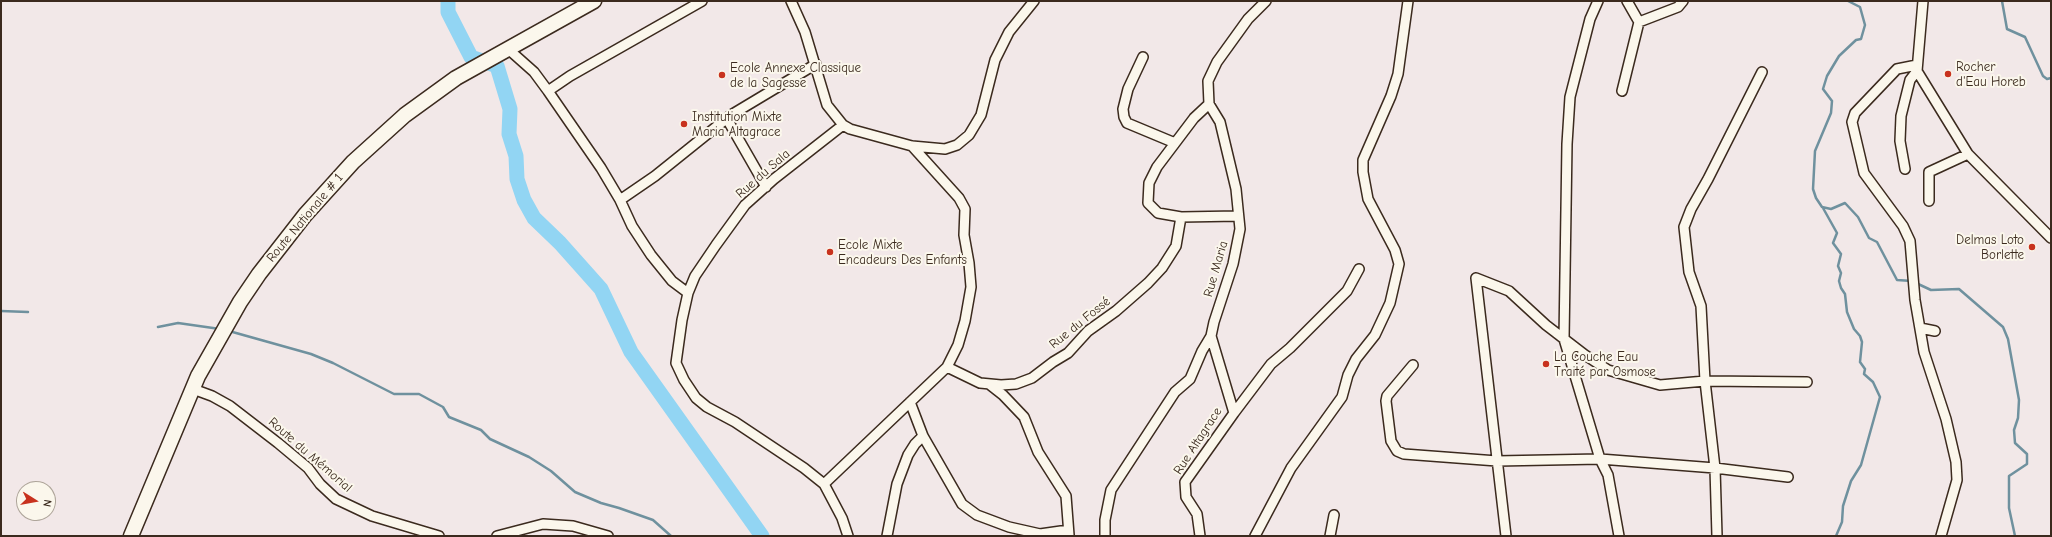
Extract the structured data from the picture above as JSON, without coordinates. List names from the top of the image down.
{
  "streets": {
    "main road": ["Route Nationale # 1"],
    "street": [
      "Rue du Sala",
      "Rue Maria",
      "Rue du Fossé",
      "Rue Altagrace",
      "Route du Mémorial"
    ]
  },
  "crossings": [
    ["Route Nationale # 1", "Route du Mémorial"],
    ["Rue Maria", "Rue Altagrace"]
  ],
  "places": [
    "Rocher d'Eau Horeb",
    "Ecole Annexe Classique de la Sagesse",
    "Institution Mixte Maria Altagrace",
    "Delmas Loto Borlette",
    "Ecole Mixte Encadeurs Des Enfants",
    "La Couche Eau Traité par Osmose"
  ],
  "north": "right"
}
